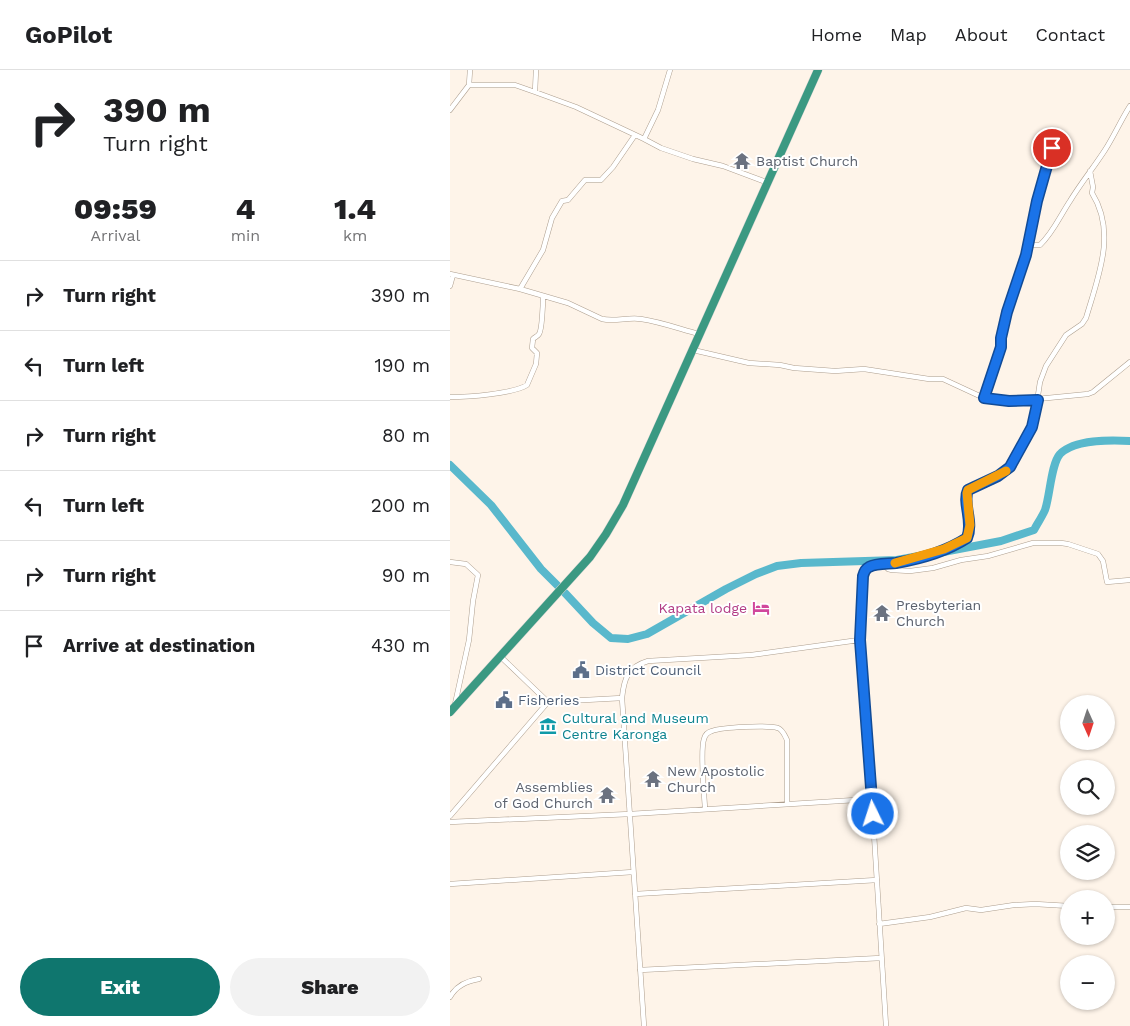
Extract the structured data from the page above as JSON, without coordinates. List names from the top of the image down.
{
  "places": {
    "temple": [
      "Baptist Church",
      "Presbyterian Church",
      "New Apostolic Church",
      "Assemblies of God Church"
    ],
    "hotel": ["Kapata lodge"],
    "public building": ["District Council", "Fisheries"],
    "museum": ["Cultural and Museum Centre Karonga"]
  },
  "north": "bottom",
  "page": {
    "header": "GoPilot",
    "nav": [
      "Home",
      "Map",
      "About",
      "Contact"
    ],
    "turn": ["390 m", "Turn right"],
    "eta": [
      "09:59",
      "Arrival",
      "4",
      "min",
      "1.4",
      "km"
    ],
    "list": [
      {
        "name": "Turn right",
        "value": "390 m"
      },
      {
        "name": "Turn left",
        "value": "190 m"
      },
      {
        "name": "Turn right",
        "value": "80 m"
      },
      {
        "name": "Turn left",
        "value": "200 m"
      },
      {
        "name": "Turn right",
        "value": "90 m"
      },
      {
        "name": "Arrive at destination",
        "value": "430 m"
      }
    ],
    "map_buttons": ["+", "−"],
    "buttons": ["Exit", "Share"]
  }
}
